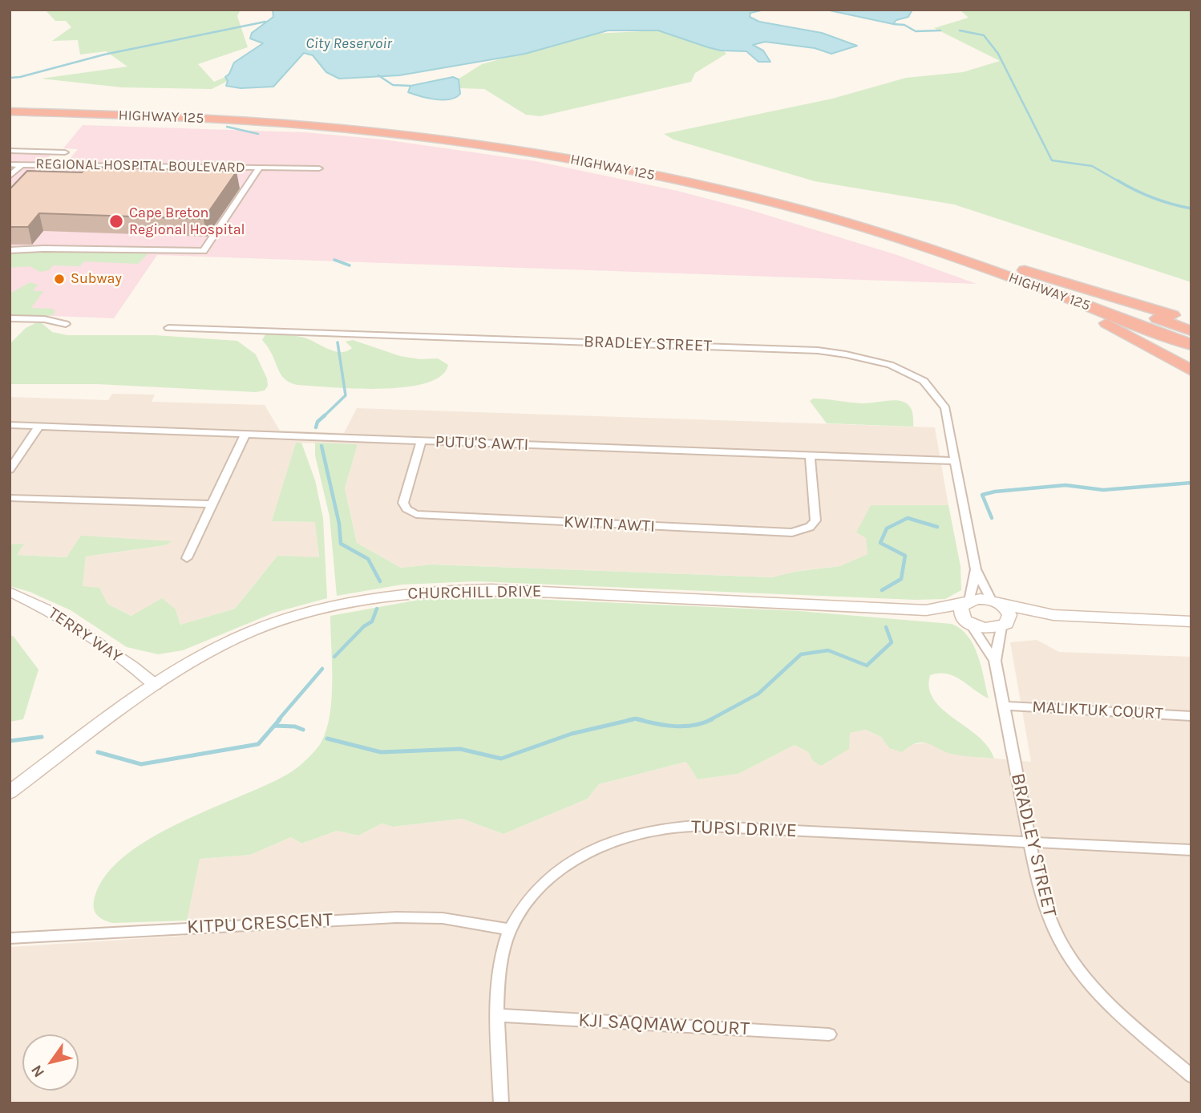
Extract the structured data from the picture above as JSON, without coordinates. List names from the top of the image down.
{
  "streets": {
    "highway": ["HIGHWAY 125"],
    "main road": ["CHURCHILL DRIVE"],
    "street": [
      "REGIONAL HOSPITAL BOULEVARD",
      "BRADLEY STREET",
      "PUTU'S AWTI",
      "KWITN AWTI",
      "TERRY WAY",
      "MALIKTUK COURT",
      "TUPSI DRIVE",
      "KITPU CRESCENT",
      "KJI SAQMAW COURT"
    ]
  },
  "crossings": [
    ["BRADLEY STREET", "PUTU'S AWTI"],
    ["BRADLEY STREET", "CHURCHILL DRIVE"],
    ["BRADLEY STREET", "MALIKTUK COURT"],
    ["BRADLEY STREET", "TUPSI DRIVE"],
    ["PUTU'S AWTI", "KWITN AWTI"],
    ["CHURCHILL DRIVE", "TERRY WAY"],
    ["TUPSI DRIVE", "KITPU CRESCENT"],
    ["TUPSI DRIVE", "KJI SAQMAW COURT"]
  ],
  "water": ["City Reservoir"],
  "places": ["Cape Breton Regional Hospital", "Subway"],
  "north": "bottom left"
}
